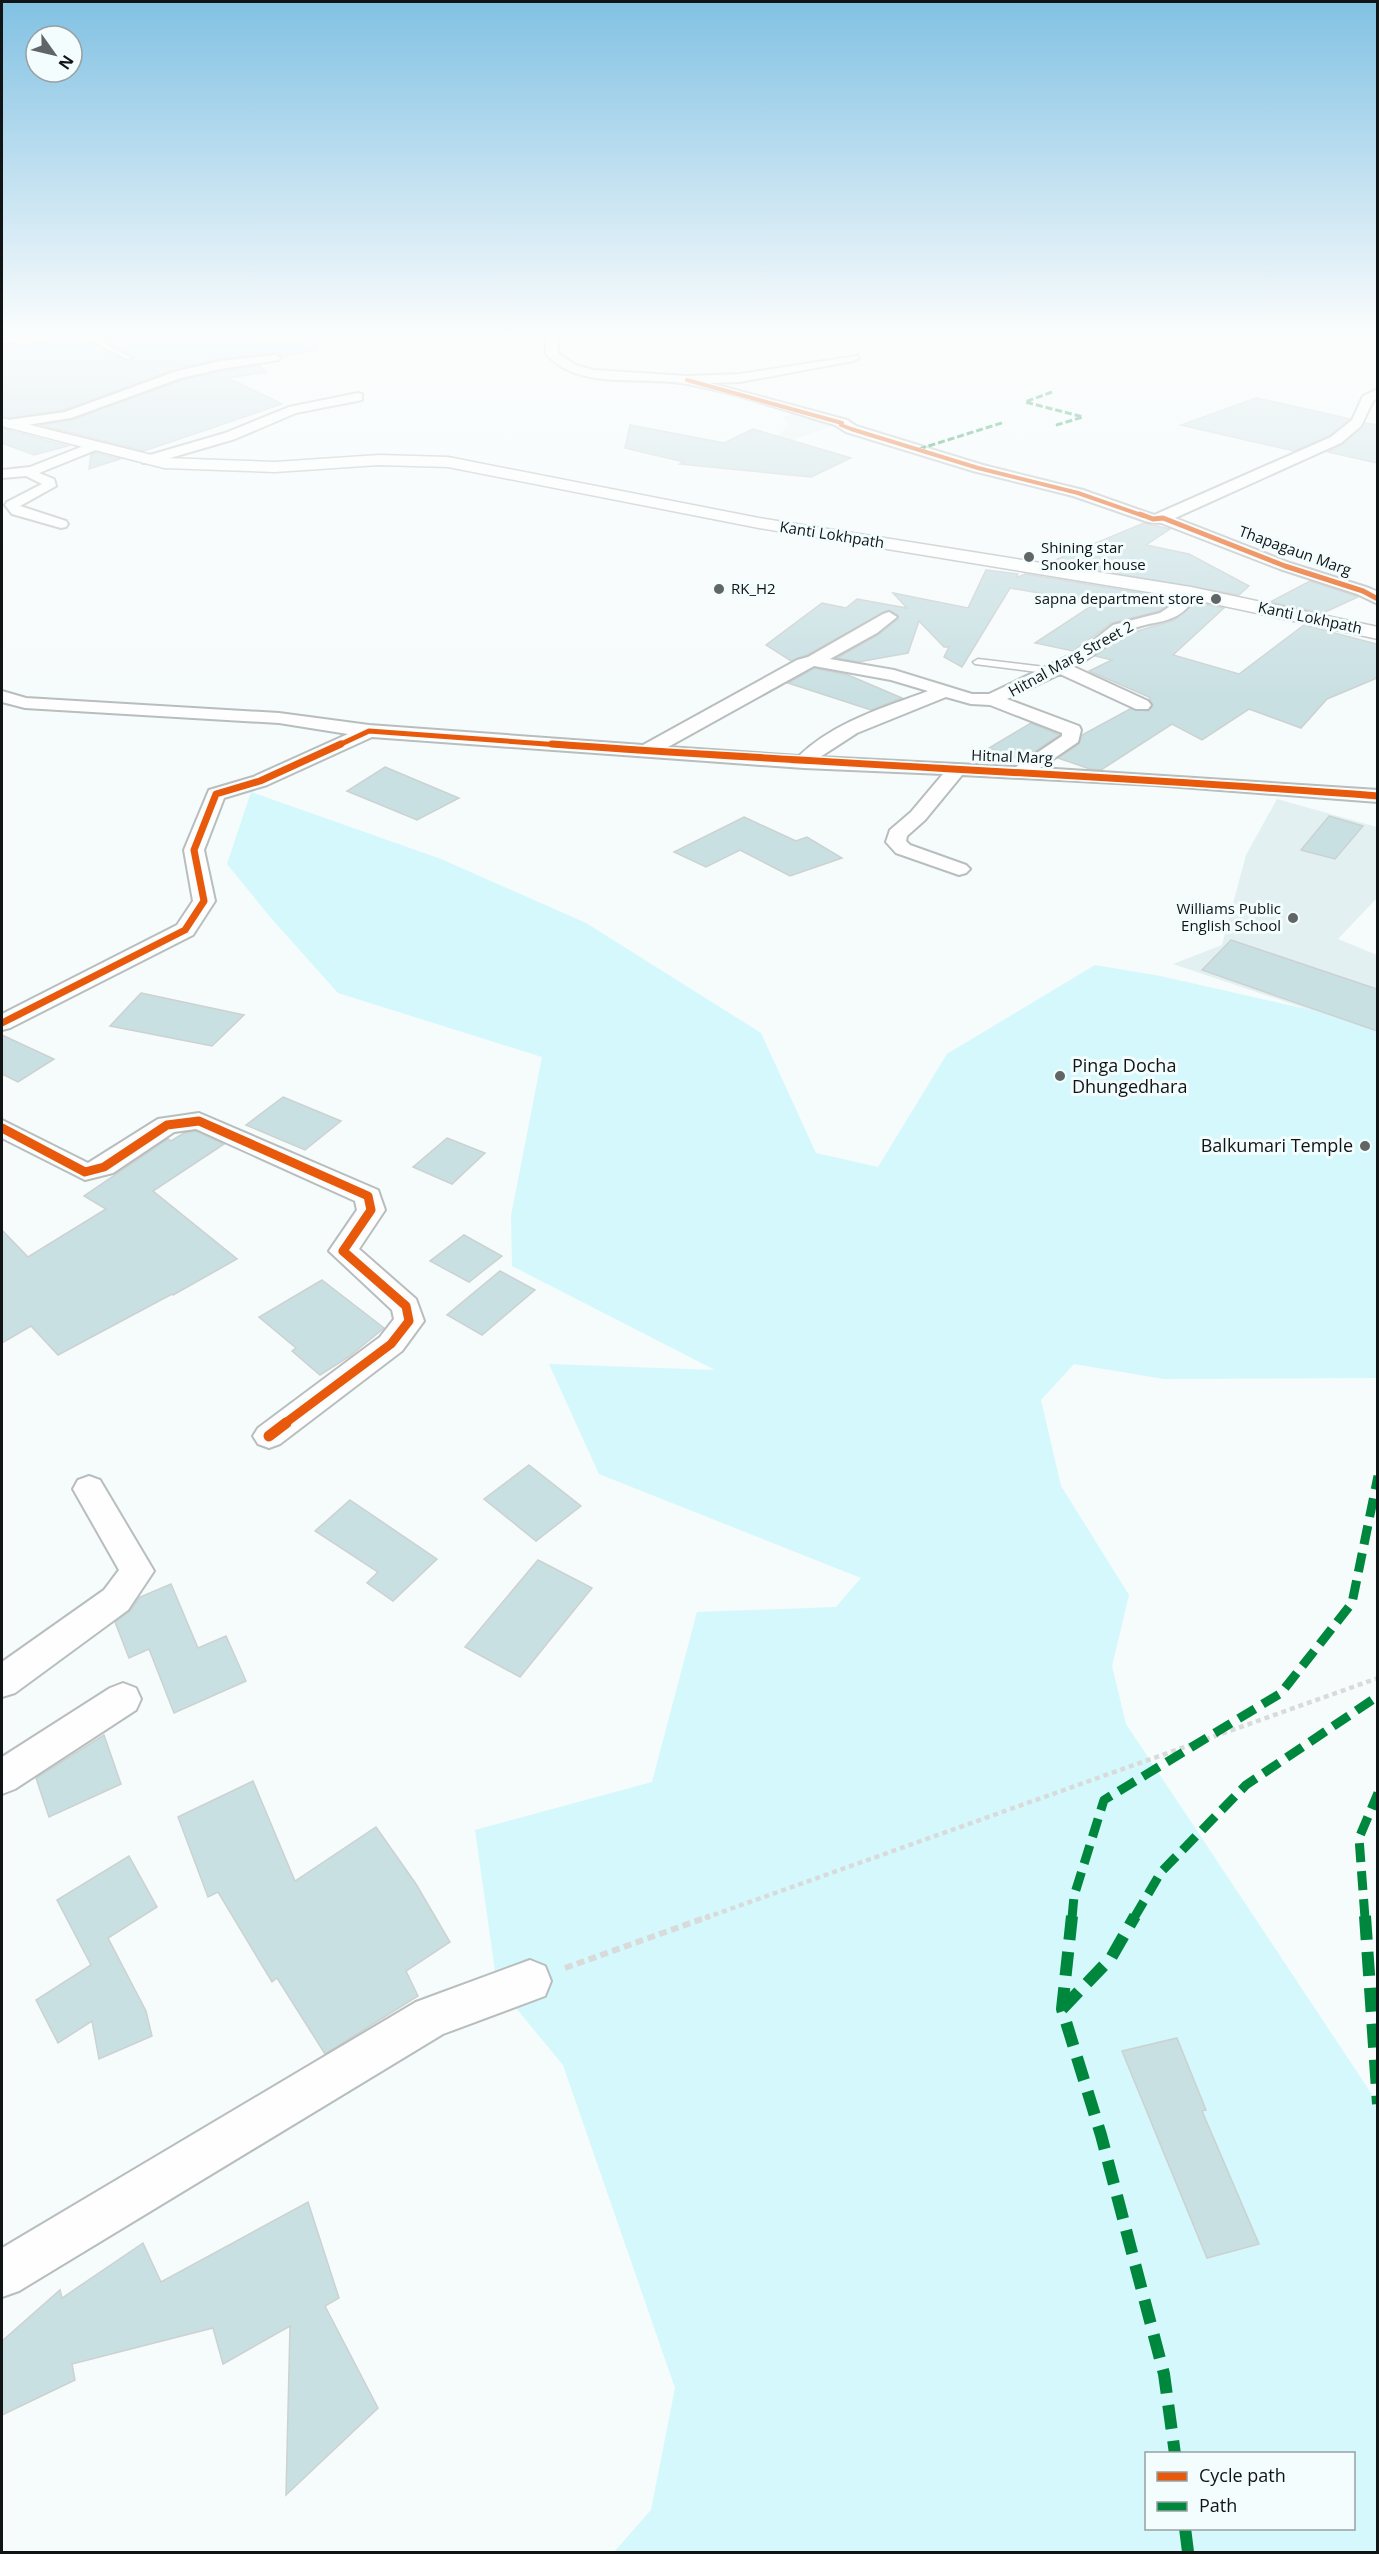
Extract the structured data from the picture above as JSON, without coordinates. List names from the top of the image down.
{
  "streets": {
    "main road": ["Kanti Lokhpath"],
    "street": ["Thapagaun Marg", "Hitnal Marg Street 2", "Hitnal Marg"]
  },
  "crossings": [
    ["Kanti Lokhpath", "Hitnal Marg Street 2"]
  ],
  "places": [
    "Shining star Snooker house",
    "RK_H2",
    "sapna department store",
    "Williams Public English School",
    "Pinga Docha Dhungedhara",
    "Balkumari Temple"
  ],
  "legend": ["Cycle path", "Path"],
  "north": "bottom right"
}
